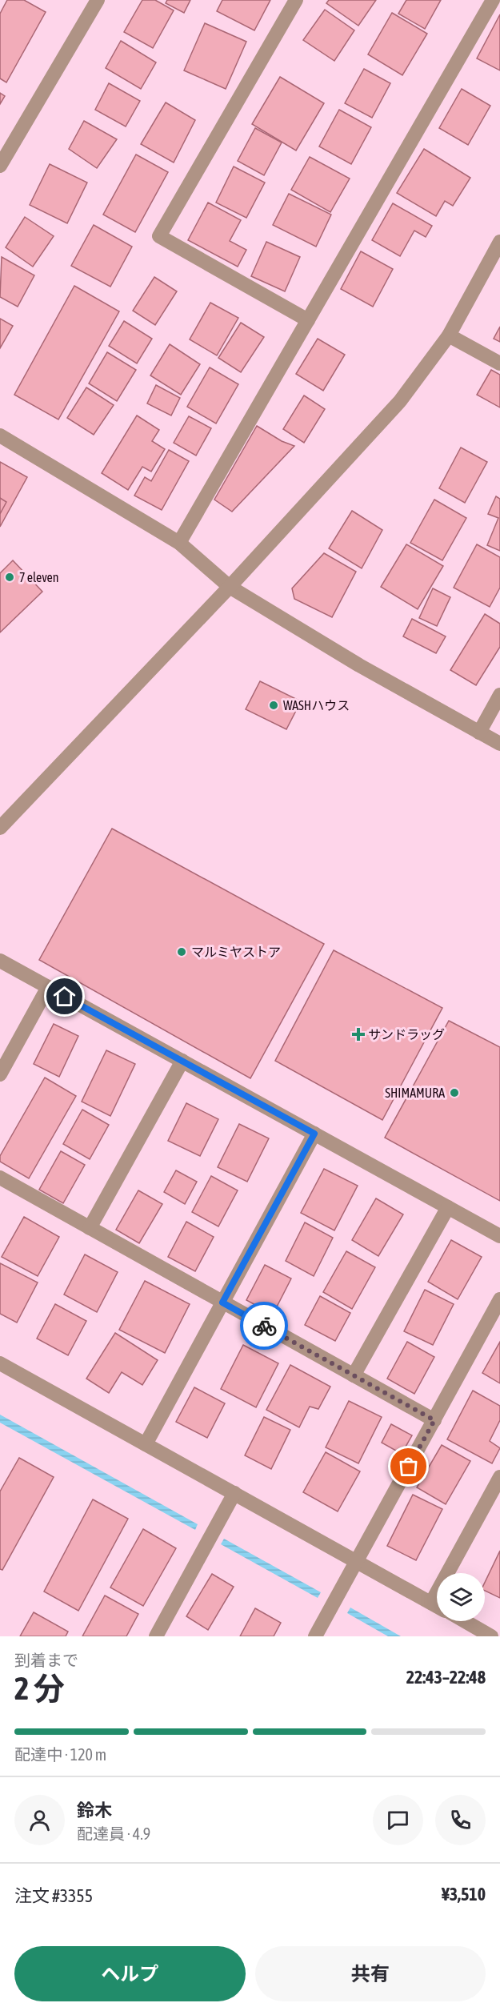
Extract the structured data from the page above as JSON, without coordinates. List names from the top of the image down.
{
  "places": {
    "other": [
      "7 eleven",
      "WASHハウス",
      "マルミヤストア",
      "SHIMAMURA"
    ],
    "health": ["サンドラッグ"]
  },
  "page": {
    "heading": ["2 分", "到着まで", "22:43–22:48"],
    "panel": [
      "鈴木",
      "配達員 · 4.9",
      "注文 #3355",
      "¥3,510"
    ],
    "bar": "配達中 · 120 m",
    "buttons": ["ヘルプ", "共有"]
  }
}
